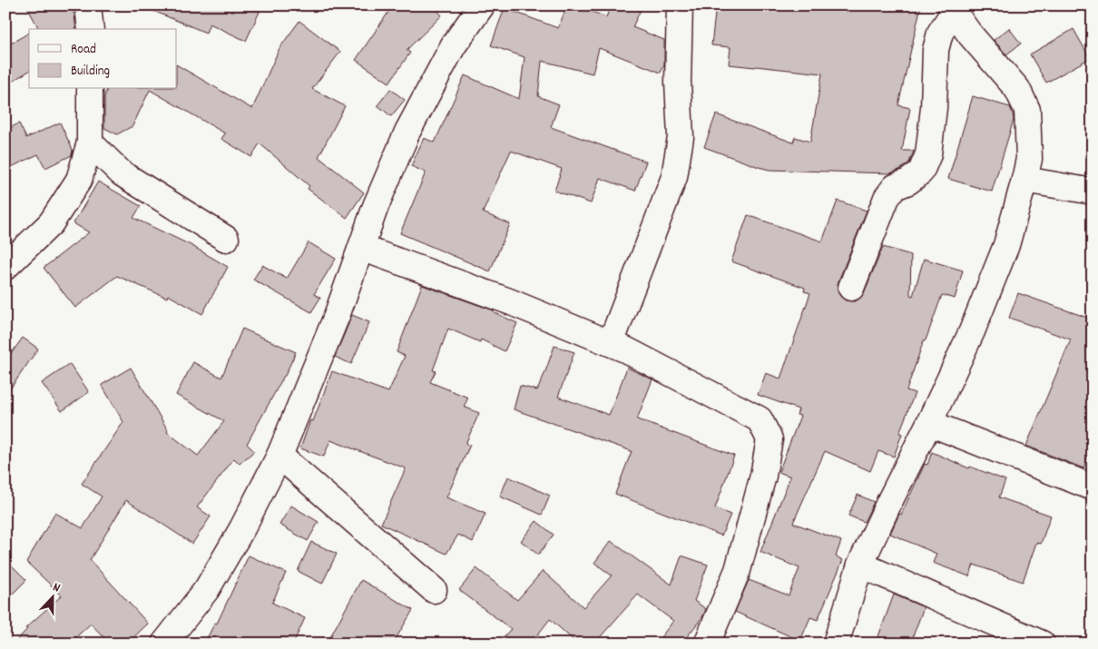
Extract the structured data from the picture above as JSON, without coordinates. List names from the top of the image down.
{
  "legend": ["Road", "Building"],
  "north": "top"
}
